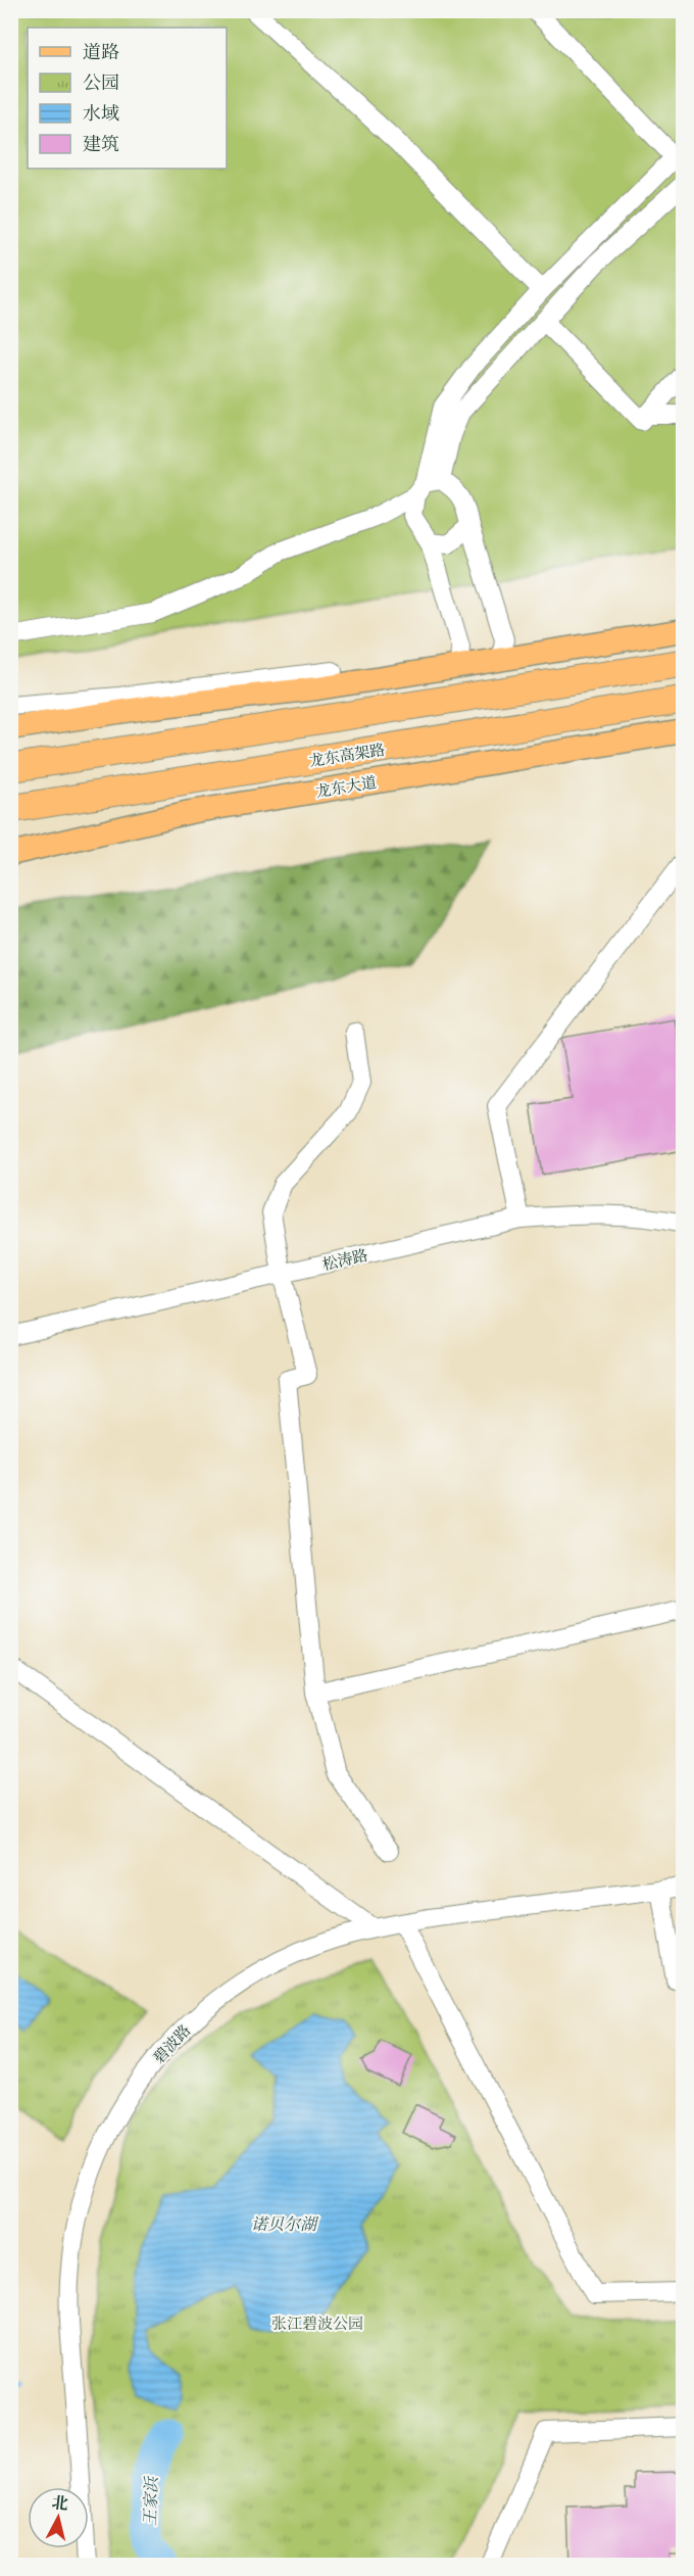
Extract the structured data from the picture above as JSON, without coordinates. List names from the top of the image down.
{
  "streets": {
    "highway": ["龙东高架路"],
    "main road": ["龙东大道"],
    "street": ["松涛路", "碧波路"]
  },
  "water": ["诺贝尔湖", "王家浜"],
  "parks": ["张江碧波公园"],
  "legend": [
    "道路",
    "公园",
    "水域",
    "建筑"
  ],
  "north": "top"
}
